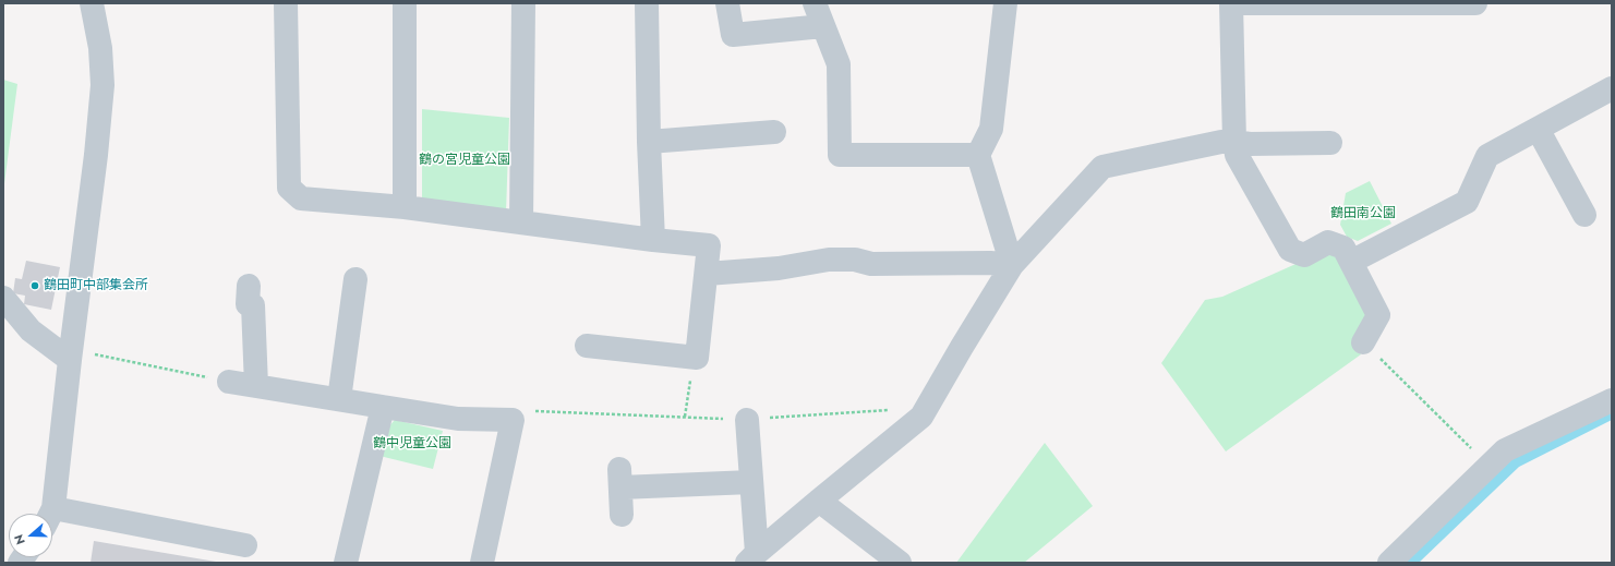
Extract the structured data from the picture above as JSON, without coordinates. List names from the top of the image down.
{
  "parks": ["鶴の宮児童公園", "鶴田南公園", "鶴中児童公園"],
  "places": ["鶴田町中部集会所"],
  "north": "left"
}
